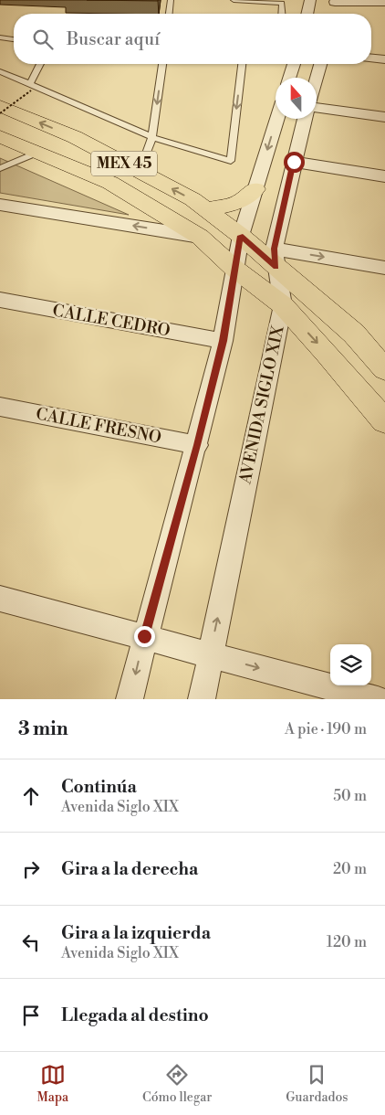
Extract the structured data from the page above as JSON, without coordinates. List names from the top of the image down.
{
  "streets": {
    "main road": ["MEX 45"],
    "street": ["CALLE CEDRO", "AVENIDA SIGLO XIX", "CALLE FRESNO"]
  },
  "crossings": [
    ["MEX 45", "AVENIDA SIGLO XIX"]
  ],
  "north": "top",
  "page": {
    "search": "Buscar aquí",
    "heading": ["3 min", "A pie · 190 m"],
    "list": [
      ["Continúa", "Avenida Siglo XIX", "50 m"],
      ["Gira a la derecha", "20 m"],
      ["Gira a la izquierda", "Avenida Siglo XIX", "120 m"],
      "Llegada al destino"
    ],
    "nav": ["Mapa", "Cómo llegar", "Guardados"]
  }
}
